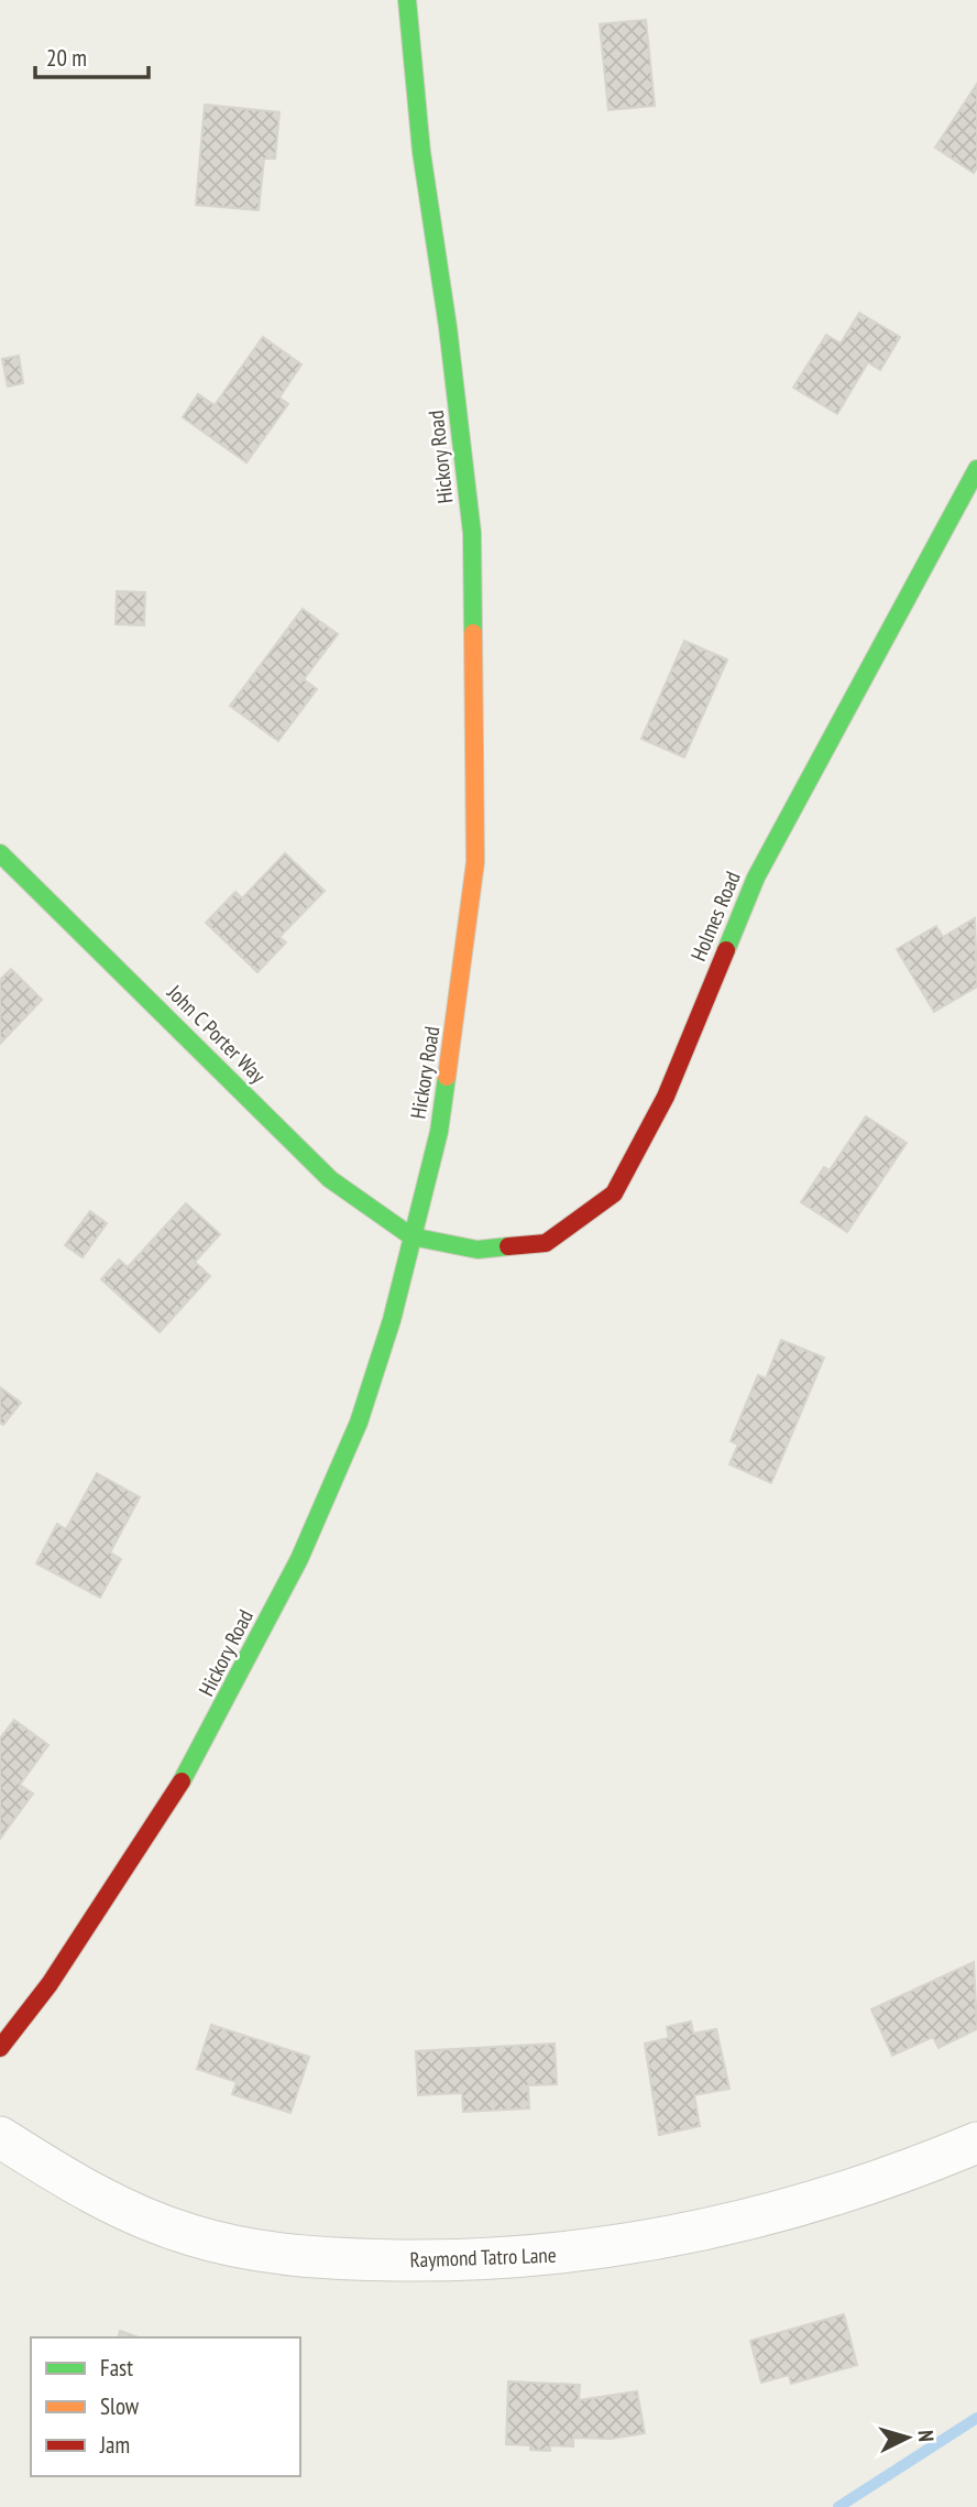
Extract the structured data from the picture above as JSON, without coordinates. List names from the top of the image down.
{
  "streets": {
    "main road": ["Hickory Road", "Holmes Road", "John C Porter Way"],
    "street": ["Raymond Tatro Lane"]
  },
  "crossings": [
    ["Hickory Road", "Holmes Road"],
    ["Hickory Road", "John C Porter Way"],
    ["Holmes Road", "John C Porter Way"]
  ],
  "legend": ["Fast", "Slow", "Jam"],
  "scale_bar": "20 m",
  "north": "right"
}
